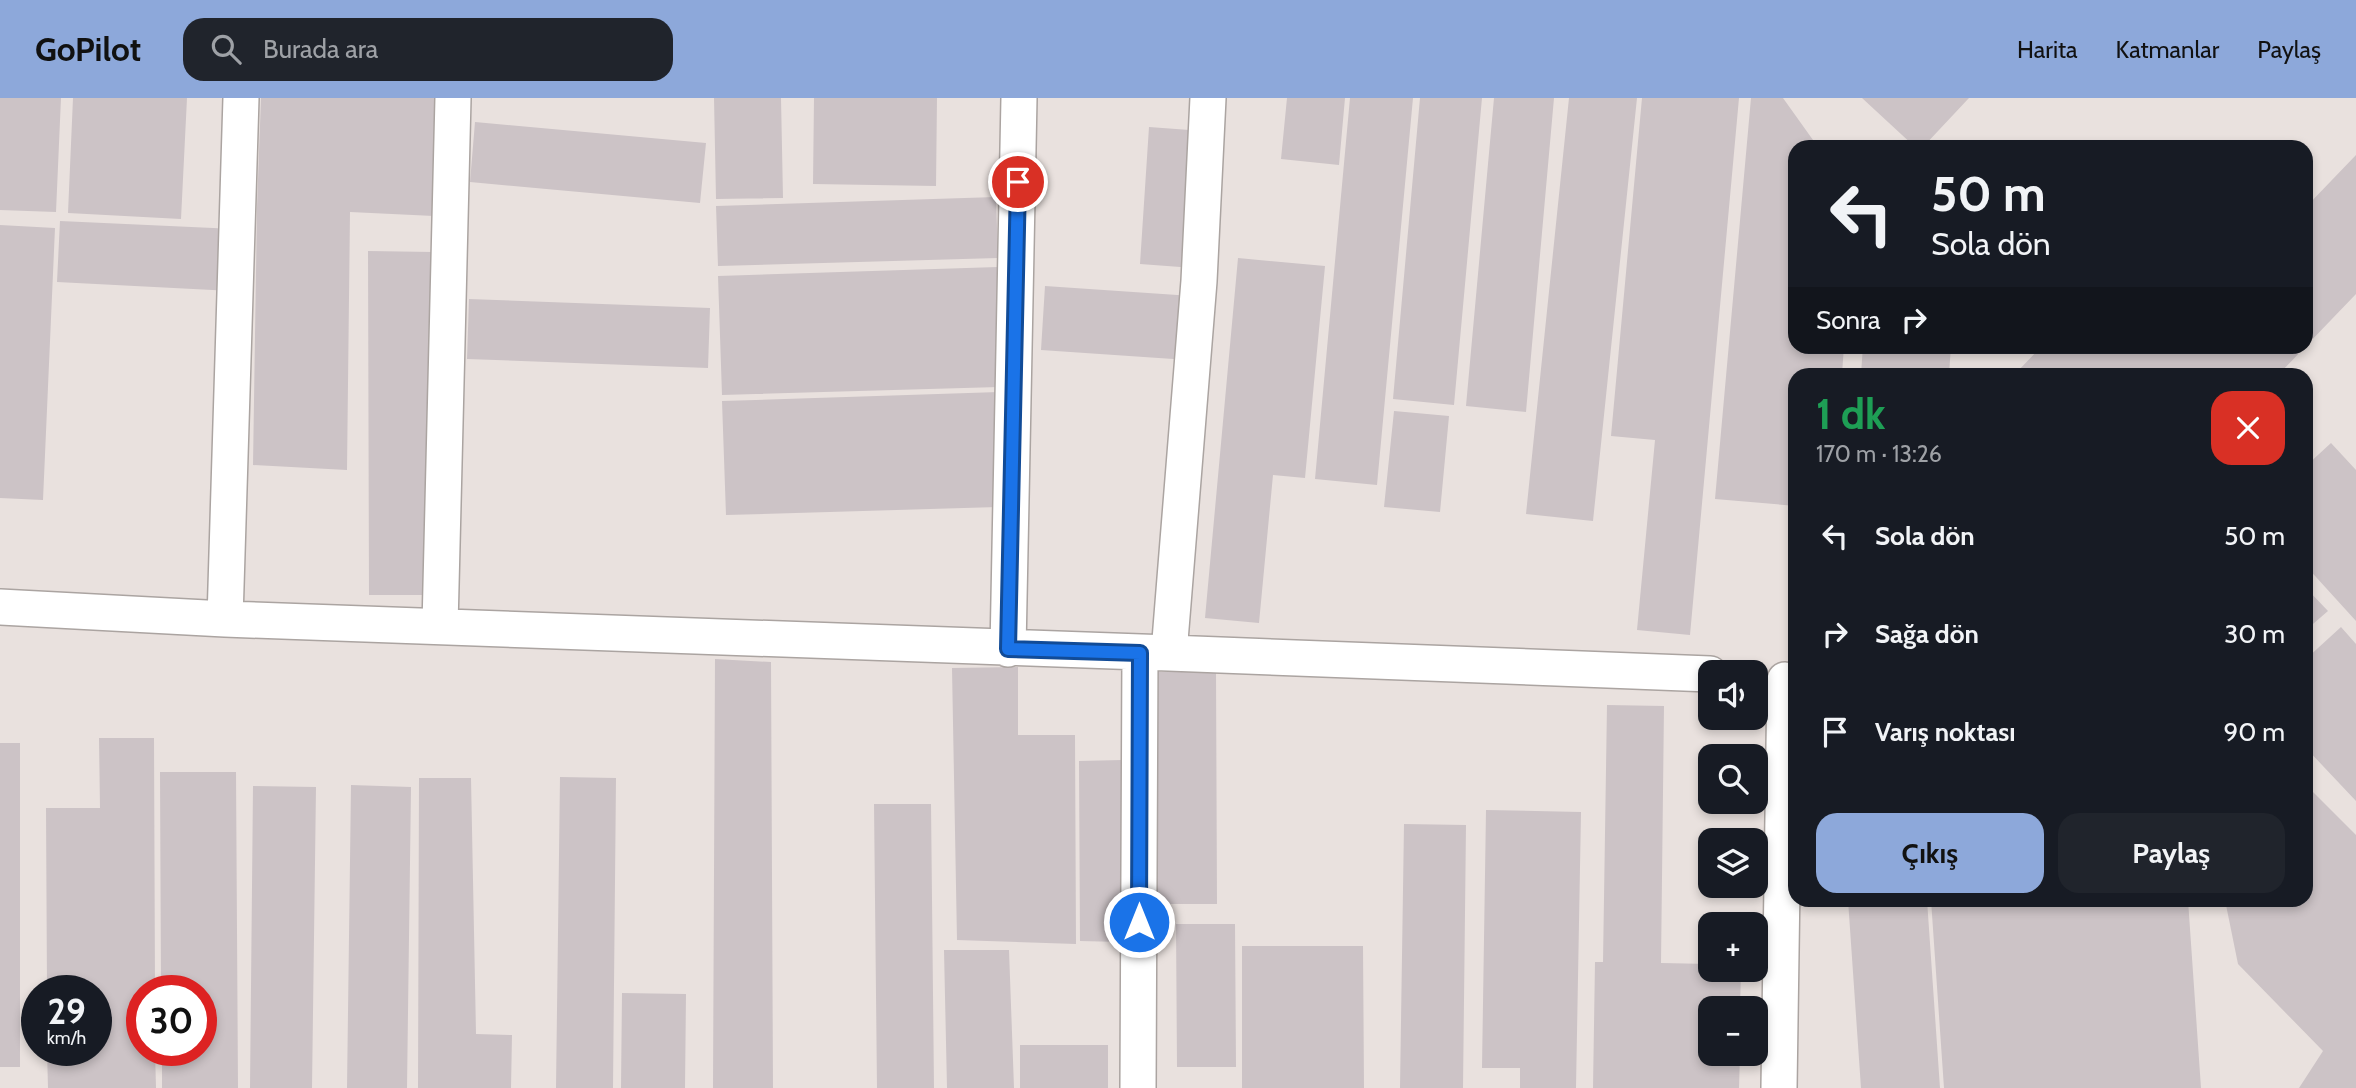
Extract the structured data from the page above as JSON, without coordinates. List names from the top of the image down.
{
  "page": {
    "header": "GoPilot",
    "search": "Burada ara",
    "nav": ["Harita", "Katmanlar", "Paylaş"],
    "turn": ["50 m", "Sola dön"],
    "then": "Sonra",
    "heading": ["1 dk", "170 m · 13:26"],
    "list": [
      {
        "name": "Sola dön",
        "value": "50 m"
      },
      {
        "name": "Sağa dön",
        "value": "30 m"
      },
      {
        "name": "Varış noktası",
        "value": "90 m"
      }
    ],
    "map_buttons": ["+", "−"],
    "buttons": ["Çıkış", "Paylaş"],
    "speed": "29 km/h",
    "limit": "30"
  }
}
